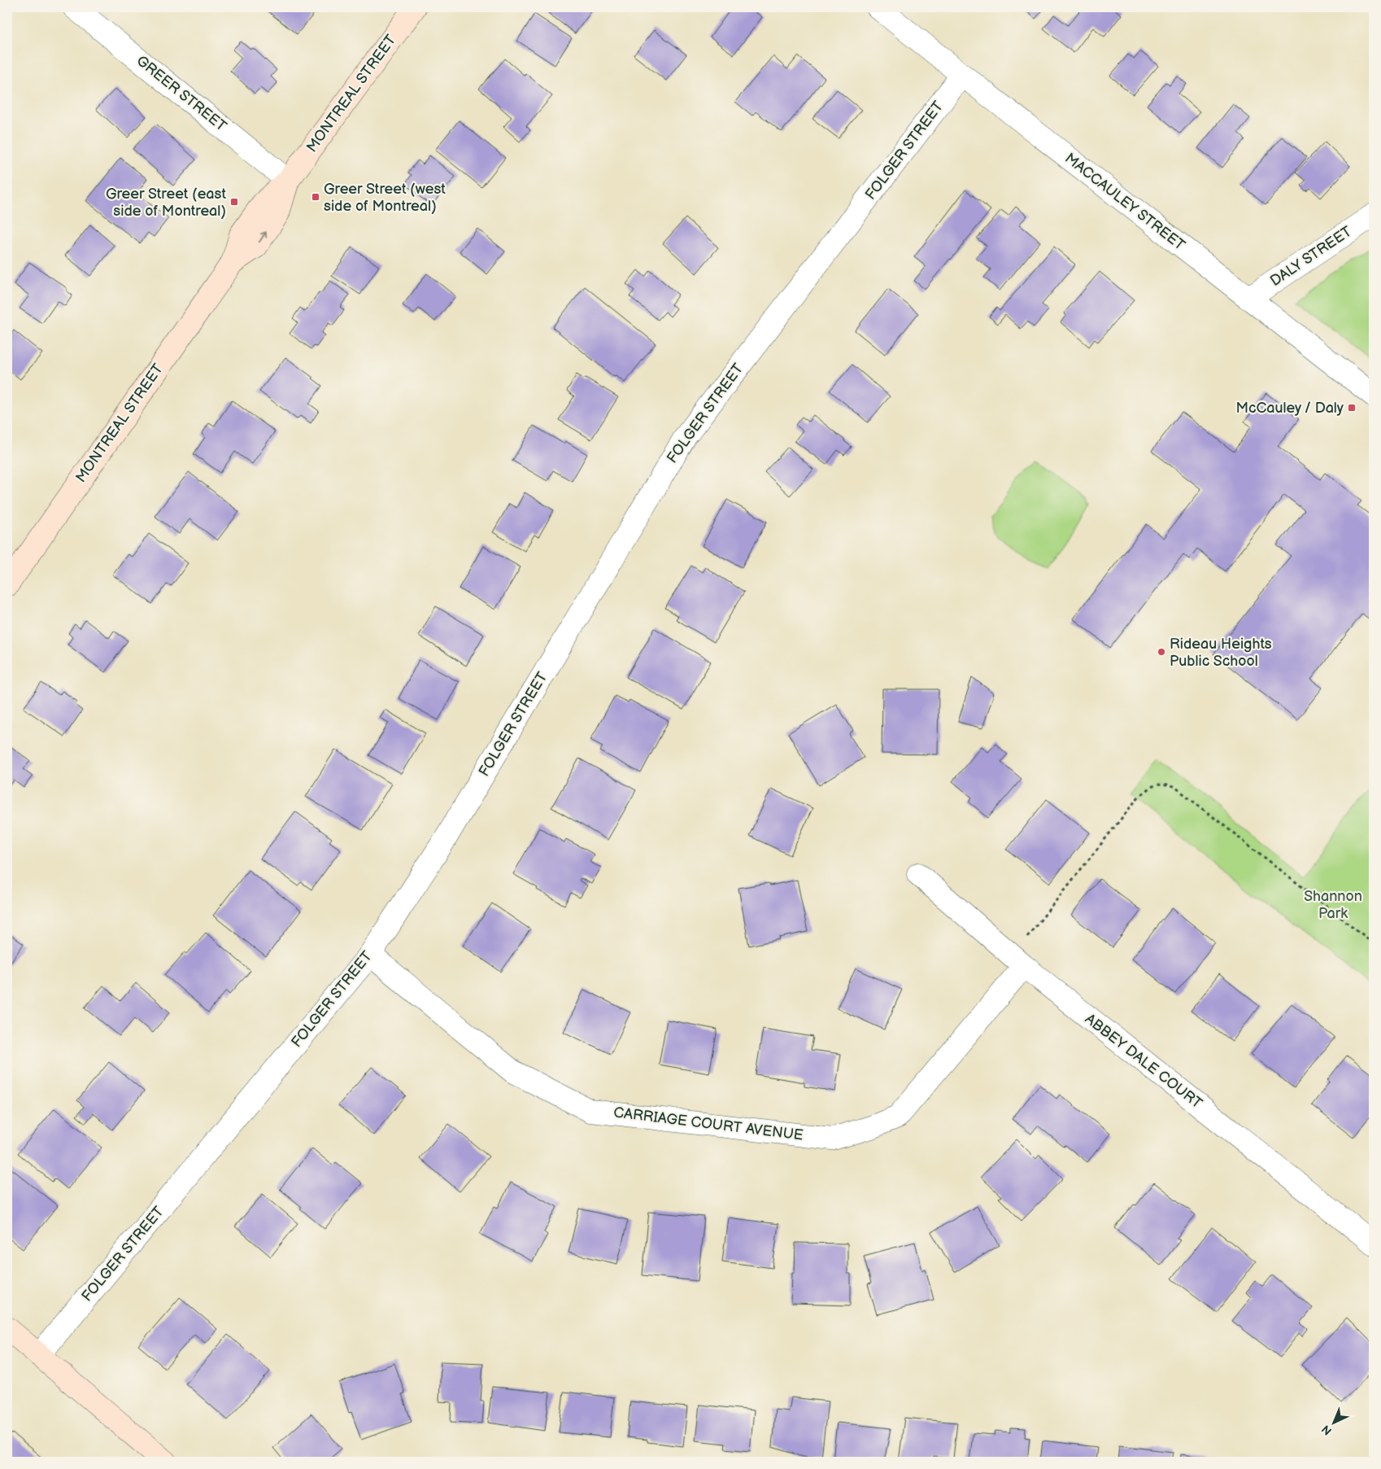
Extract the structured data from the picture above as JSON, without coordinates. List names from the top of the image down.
{
  "streets": {
    "main road": ["MONTREAL STREET"],
    "street": [
      "GREER STREET",
      "FOLGER STREET",
      "MACCAULEY STREET",
      "DALY STREET",
      "ABBEY DALE COURT",
      "CARRIAGE COURT AVENUE"
    ]
  },
  "crossings": [
    ["GREER STREET", "MONTREAL STREET"],
    ["FOLGER STREET", "MACCAULEY STREET"],
    ["FOLGER STREET", "CARRIAGE COURT AVENUE"],
    ["MACCAULEY STREET", "DALY STREET"],
    ["ABBEY DALE COURT", "CARRIAGE COURT AVENUE"]
  ],
  "parks": ["Shannon Park"],
  "places": {
    "transit": ["Greer Street (west side of Montreal)", "Greer Street (east side of Montreal)", "McCauley / Daly"],
    "other": ["Rideau Heights Public School"]
  },
  "north": "bottom left"
}
